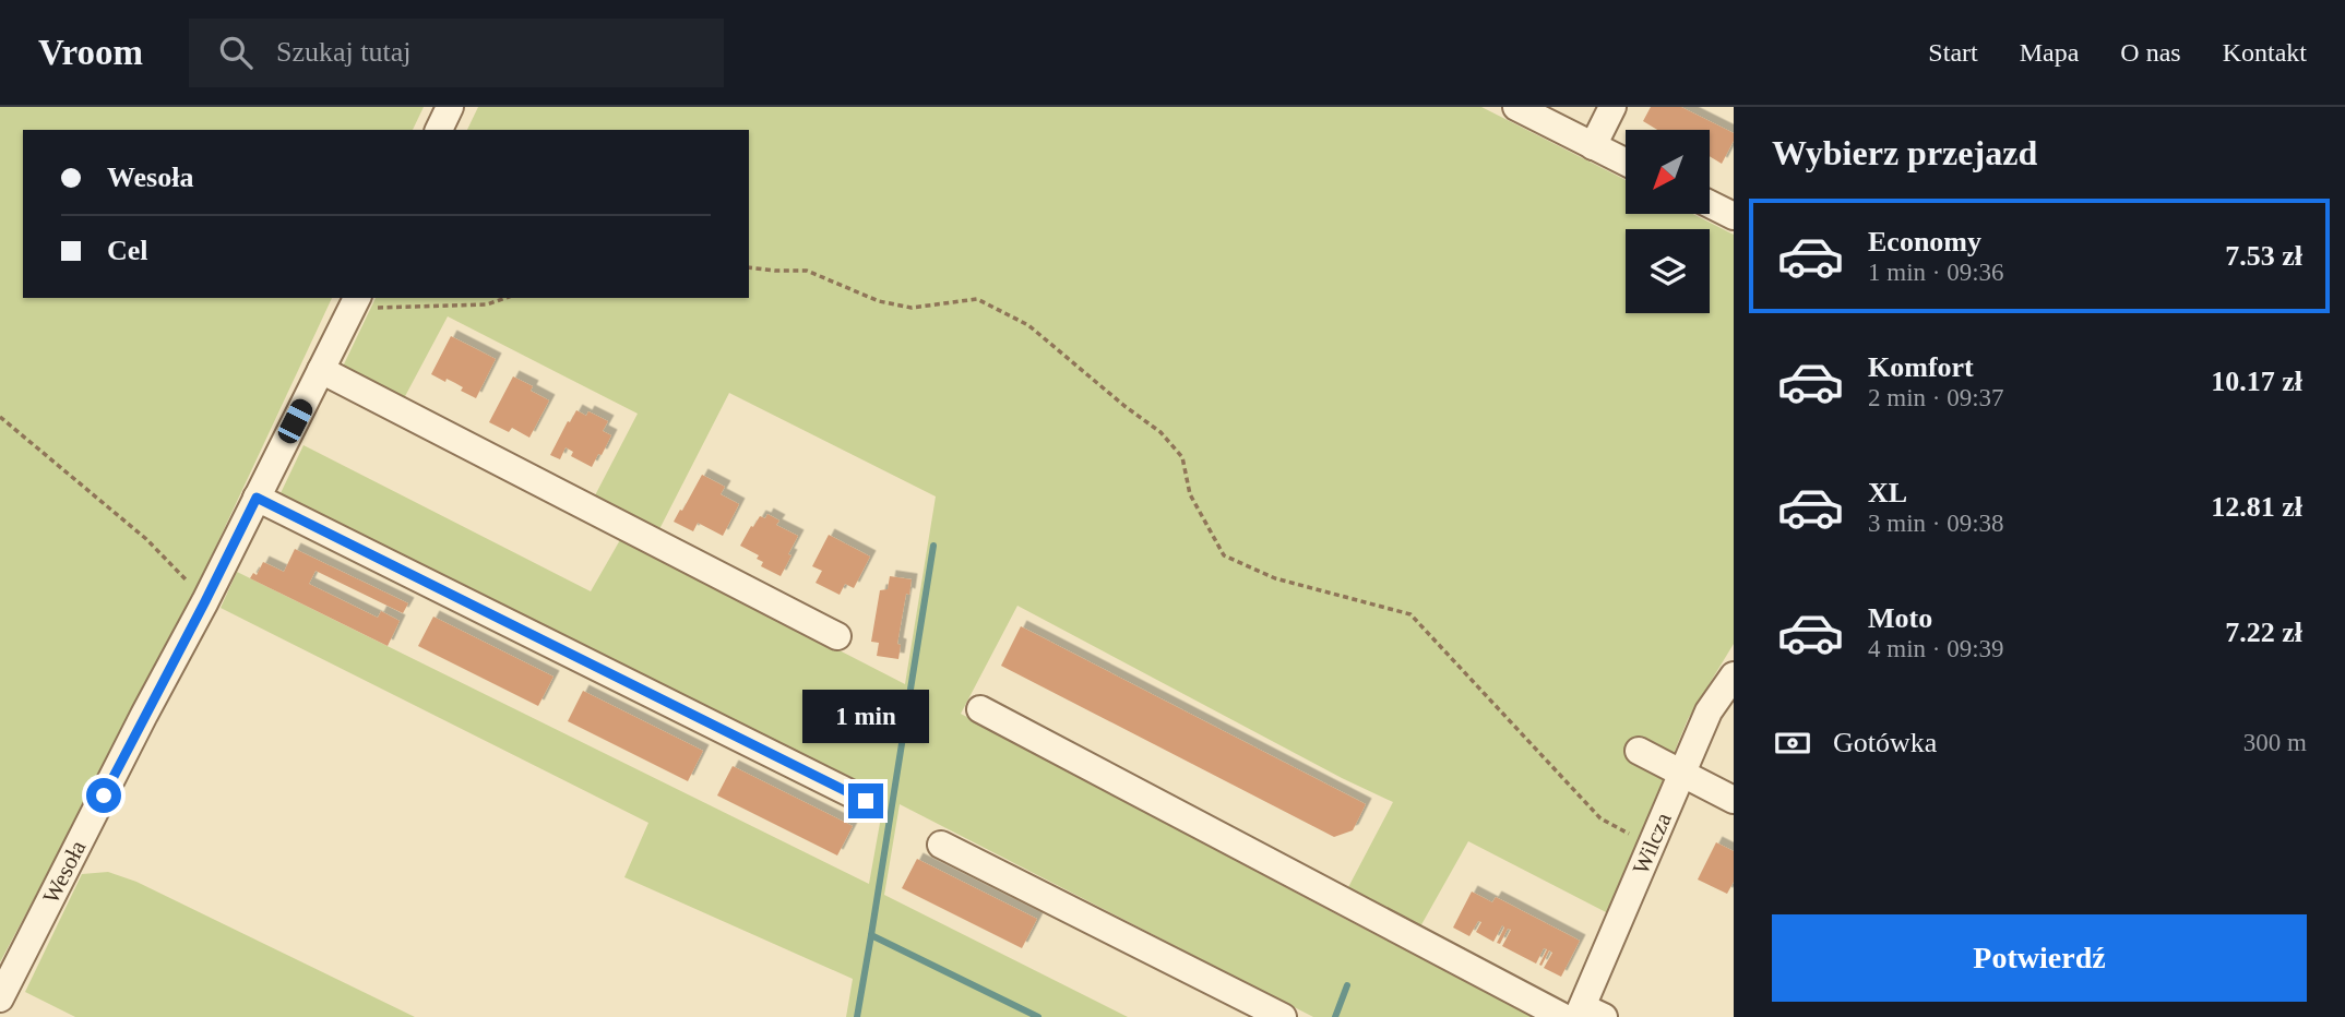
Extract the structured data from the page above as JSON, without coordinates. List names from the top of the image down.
{
  "streets": {
    "street": ["Wilcza", "Wesoła"]
  },
  "north": "bottom left",
  "page": {
    "header": "Vroom",
    "search": "Szukaj tutaj",
    "nav": [
      "Start",
      "Mapa",
      "O nas",
      "Kontakt"
    ],
    "heading": "Wybierz przejazd",
    "banner": ["Wesoła", "Cel"],
    "list": [
      {
        "name": "Economy",
        "note": "1 min · 09:36",
        "value": "7.53 zł"
      },
      {
        "name": "Komfort",
        "note": "2 min · 09:37",
        "value": "10.17 zł"
      },
      {
        "name": "XL",
        "note": "3 min · 09:38",
        "value": "12.81 zł"
      },
      {
        "name": "Moto",
        "note": "4 min · 09:39",
        "value": "7.22 zł"
      }
    ],
    "bubble": "1 min",
    "pay": ["Gotówka", "300 m"],
    "buttons": "Potwierdź"
  }
}
